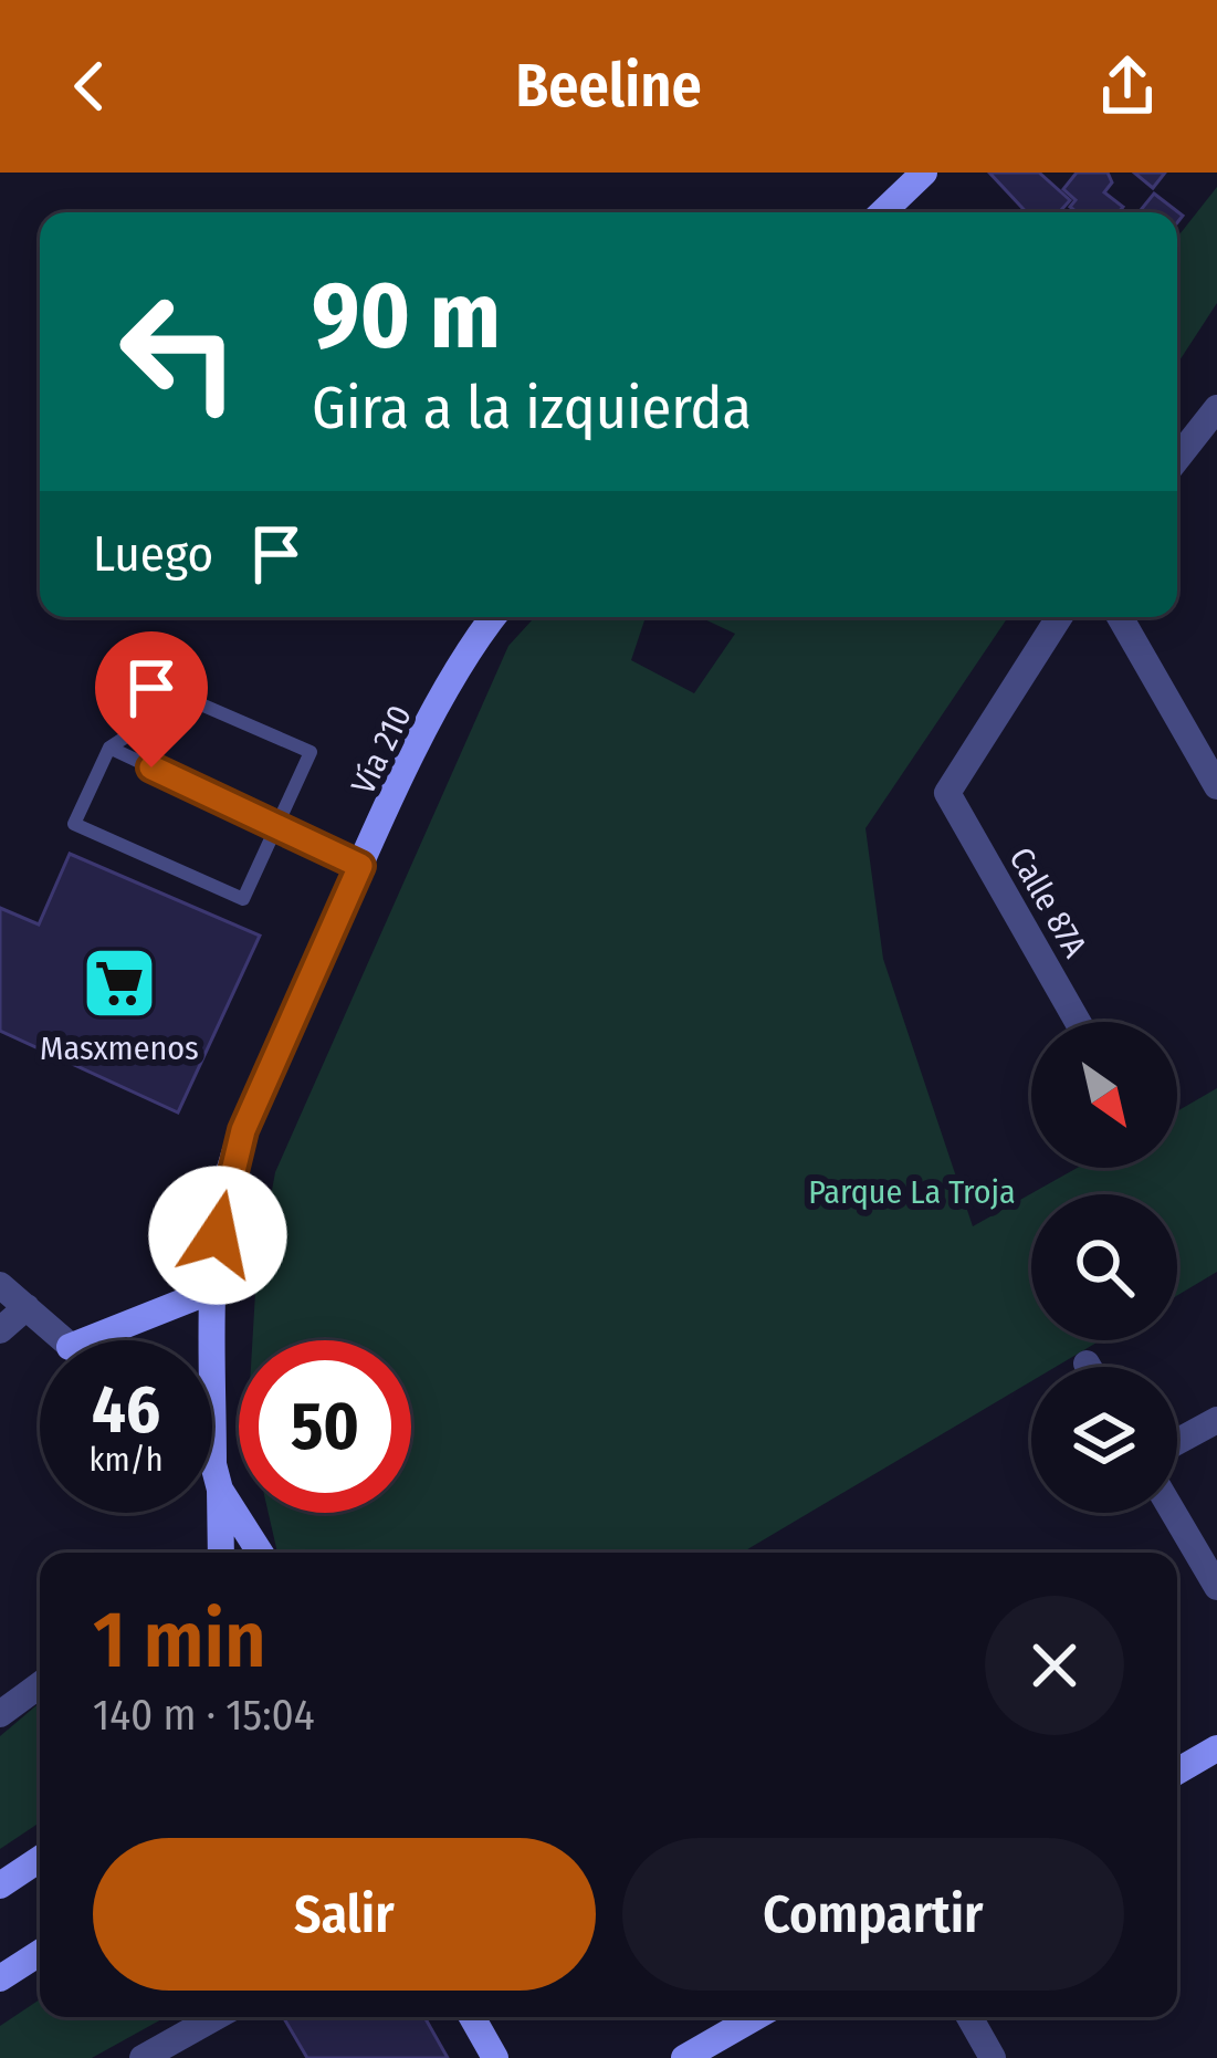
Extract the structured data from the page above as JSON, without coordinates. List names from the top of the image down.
{
  "streets": {
    "main road": ["Vía 210"],
    "street": ["Calle 87A"]
  },
  "parks": ["Parque La Troja"],
  "places": {
    "supermarket": ["Masxmenos"]
  },
  "north": "bottom right",
  "page": {
    "header": "Beeline",
    "turn": ["90 m", "Gira a la izquierda"],
    "then": "Luego",
    "speed": "46 km/h",
    "limit": "50",
    "heading": ["1 min", "140 m · 15:04"],
    "buttons": ["Salir", "Compartir"]
  }
}
